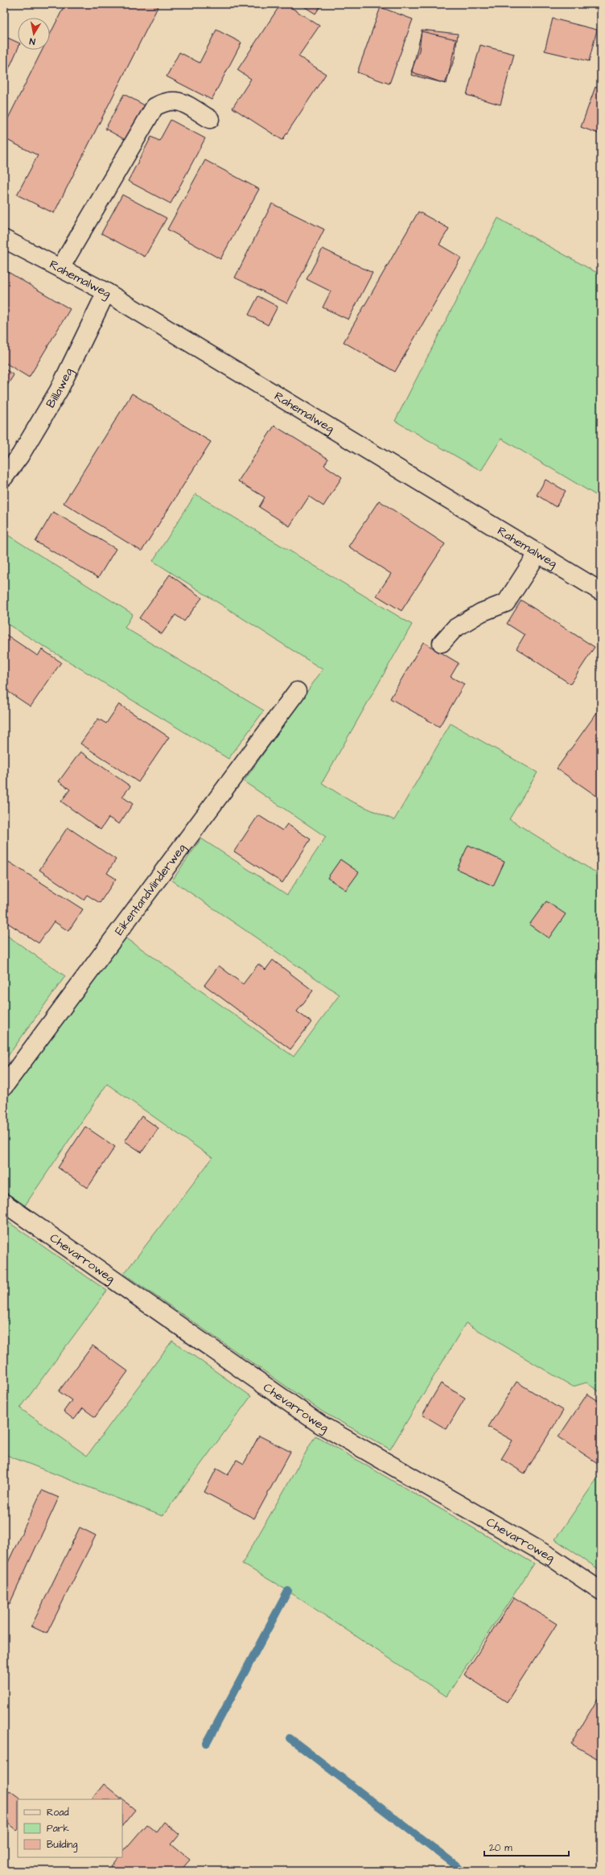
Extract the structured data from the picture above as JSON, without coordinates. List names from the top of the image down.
{
  "streets": {
    "street": [
      "Rahemalweg",
      "Billaweg",
      "Eikentandvlinderweg",
      "Chevarroweg"
    ]
  },
  "crossings": [
    ["Rahemalweg", "Billaweg"]
  ],
  "legend": ["Road", "Park", "Building"],
  "scale_bar": "20 m",
  "north": "bottom"
}
